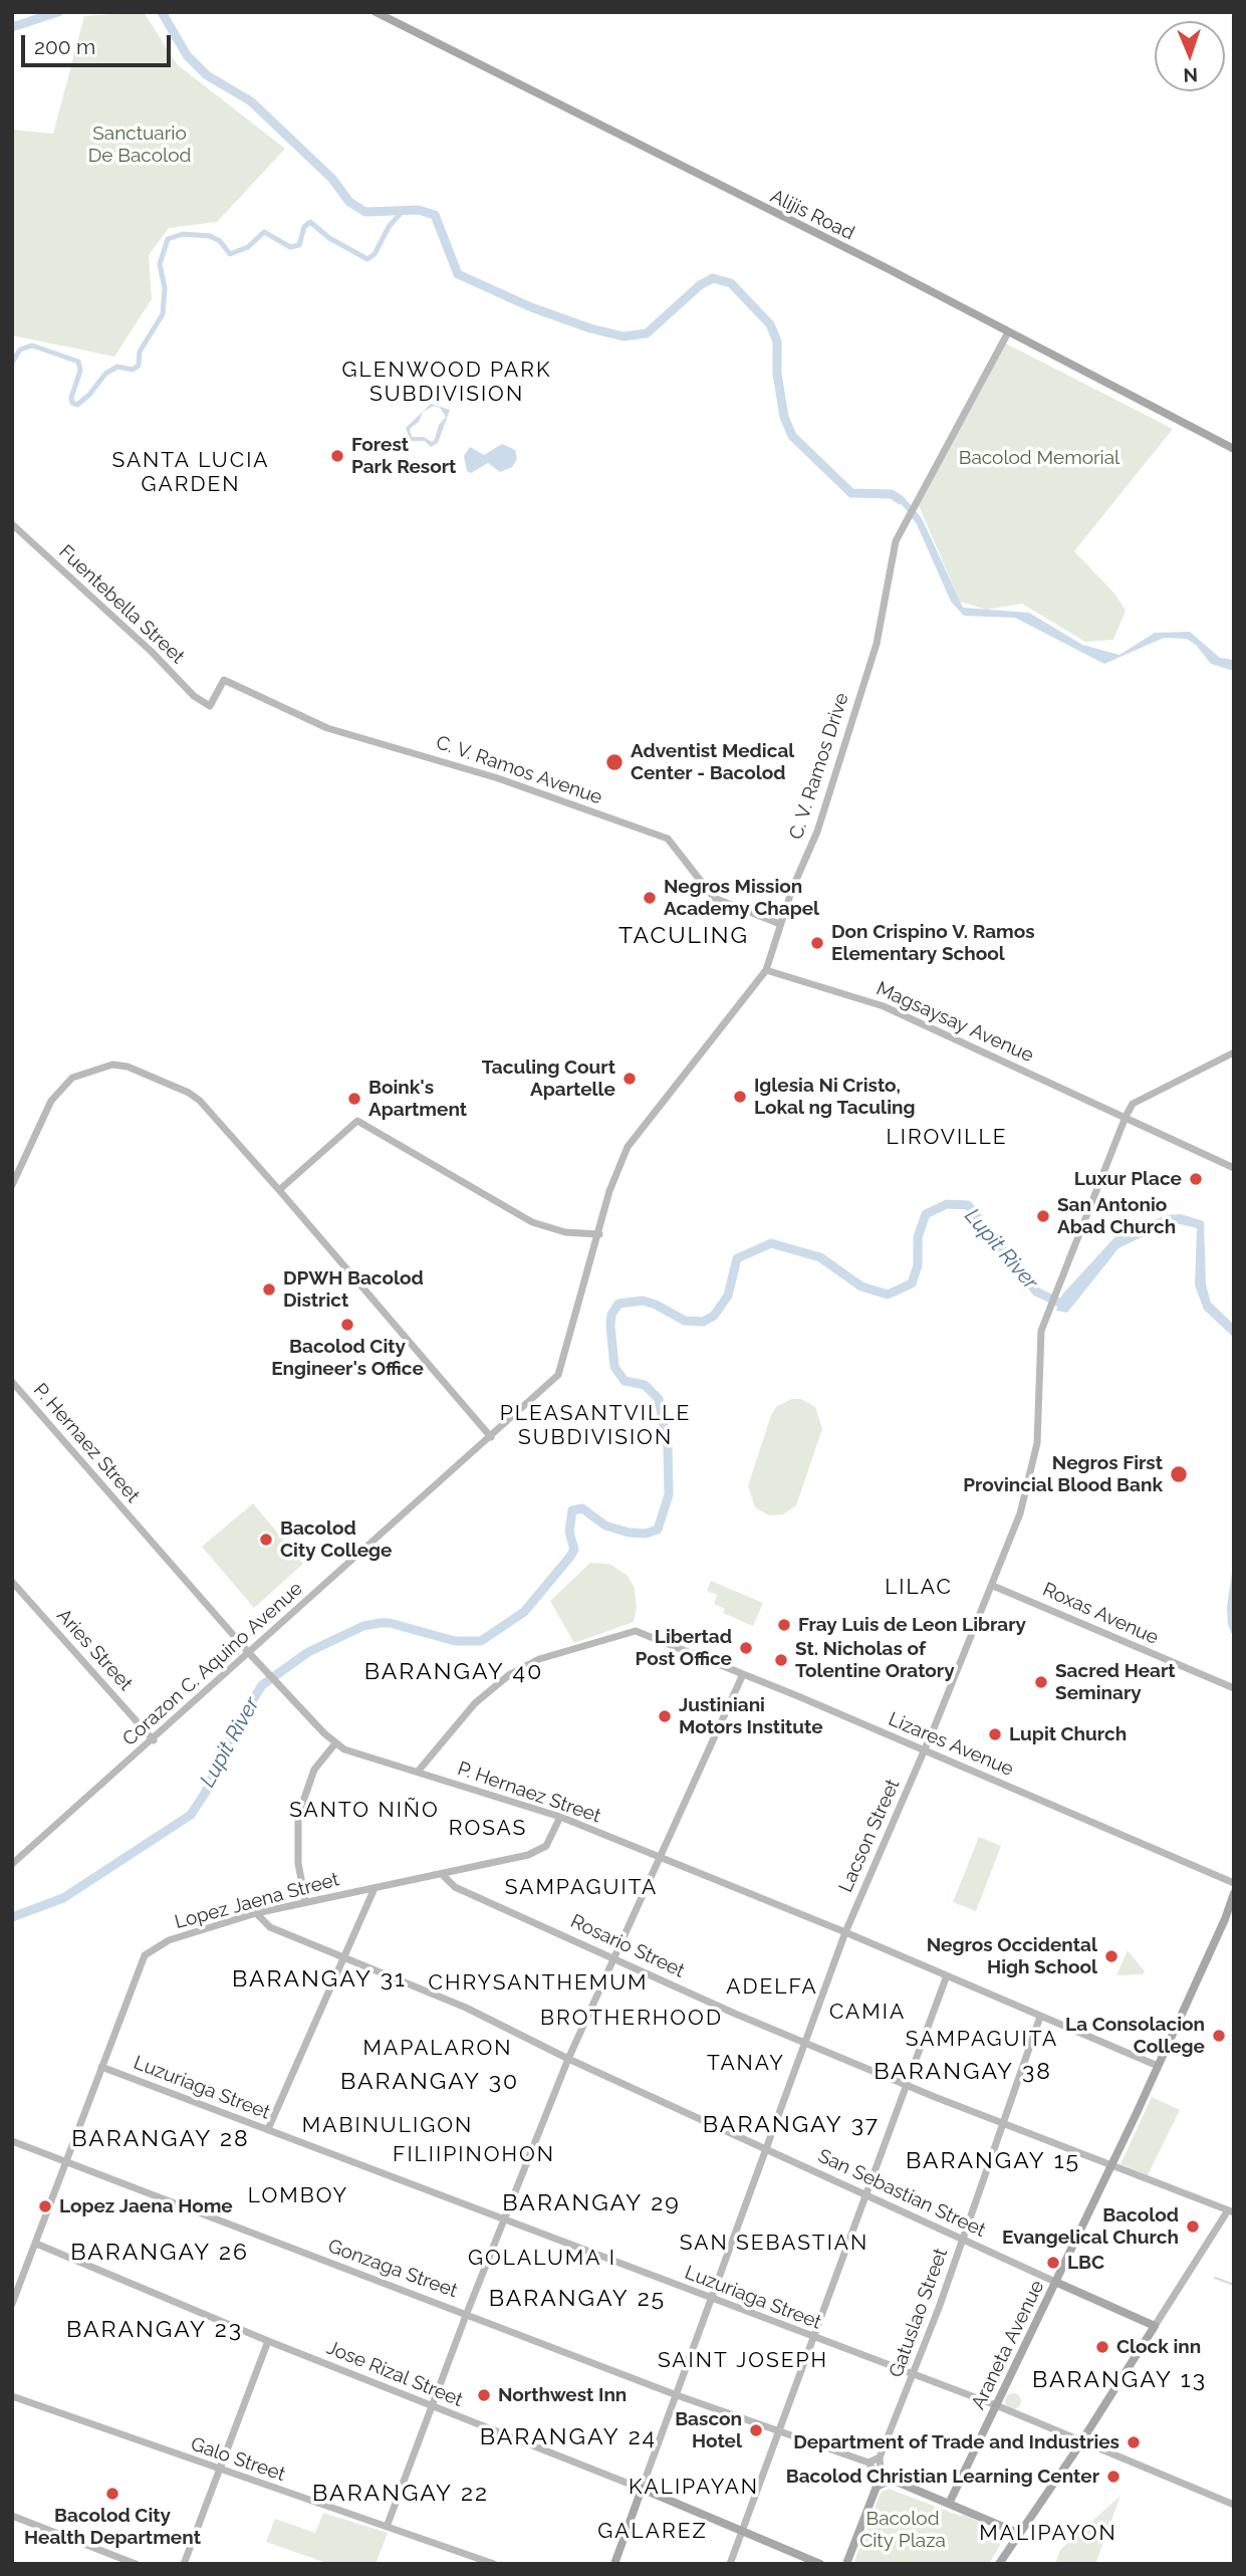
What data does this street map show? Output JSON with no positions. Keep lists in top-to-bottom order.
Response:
{
  "streets": {
    "main road": [
      "Alijis Road",
      "Lacson Street",
      "San Sebastian Street",
      "Araneta Avenue",
      "Jose Rizal Street"
    ],
    "street": [
      "Fuentebella Street",
      "C. V. Ramos Drive",
      "C. V. Ramos Avenue",
      "Magsaysay Avenue",
      "P. Hernaez Street",
      "Roxas Avenue",
      "Aries Street",
      "Corazon C. Aquino Avenue",
      "Lizares Avenue",
      "Lopez Jaena Street",
      "Rosario Street",
      "Luzuriaga Street",
      "Gonzaga Street",
      "Gatuslao Street",
      "Galo Street"
    ]
  },
  "crossings": [
    ["Alijis Road", "C. V. Ramos Drive"],
    ["Fuentebella Street", "C. V. Ramos Avenue"],
    ["C. V. Ramos Drive", "C. V. Ramos Avenue"],
    ["C. V. Ramos Drive", "Magsaysay Avenue"],
    ["C. V. Ramos Drive", "Corazon C. Aquino Avenue"],
    ["Magsaysay Avenue", "Corazon C. Aquino Avenue"],
    ["Magsaysay Avenue", "Lacson Street"],
    ["P. Hernaez Street", "Corazon C. Aquino Avenue"],
    ["P. Hernaez Street", "Lizares Avenue"],
    ["P. Hernaez Street", "Lacson Street"],
    ["P. Hernaez Street", "Lopez Jaena Street"],
    ["P. Hernaez Street", "Gatuslao Street"],
    ["P. Hernaez Street", "Araneta Avenue"],
    ["Roxas Avenue", "Lacson Street"],
    ["Aries Street", "Corazon C. Aquino Avenue"],
    ["Lizares Avenue", "Lacson Street"],
    ["Lacson Street", "Rosario Street"],
    ["Lacson Street", "Luzuriaga Street"],
    ["Lacson Street", "San Sebastian Street"],
    ["Lacson Street", "Gonzaga Street"],
    ["Lacson Street", "Jose Rizal Street"],
    ["Lopez Jaena Street", "Rosario Street"],
    ["Lopez Jaena Street", "Luzuriaga Street"],
    ["Lopez Jaena Street", "San Sebastian Street"],
    ["Lopez Jaena Street", "Gonzaga Street"],
    ["Lopez Jaena Street", "Jose Rizal Street"],
    ["Rosario Street", "Gatuslao Street"],
    ["Rosario Street", "Araneta Avenue"],
    ["Luzuriaga Street", "Gatuslao Street"],
    ["Luzuriaga Street", "Araneta Avenue"],
    ["San Sebastian Street", "Gatuslao Street"],
    ["San Sebastian Street", "Araneta Avenue"]
  ],
  "districts": [
    "GLENWOOD PARK SUBDIVISION",
    "SANTA LUCIA GARDEN",
    "TACULING",
    "LIROVILLE",
    "PLEASANTVILLE SUBDIVISION",
    "LILAC",
    "BARANGAY 40",
    "SANTO NIÑO",
    "ROSAS",
    "SAMPAGUITA",
    "BARANGAY 31",
    "CHRYSANTHEMUM",
    "ADELFA",
    "CAMIA",
    "BROTHERHOOD",
    "SAMPAGUITA",
    "MAPALARON",
    "TANAY",
    "BARANGAY 38",
    "BARANGAY 30",
    "BARANGAY 37",
    "MABINULIGON",
    "BARANGAY 28",
    "FILIIPINOHON",
    "BARANGAY 15",
    "LOMBOY",
    "BARANGAY 29",
    "SAN SEBASTIAN",
    "BARANGAY 26",
    "GOLALUMA I",
    "BARANGAY 25",
    "BARANGAY 23",
    "SAINT JOSEPH",
    "BARANGAY 13",
    "BARANGAY 24",
    "KALIPAYAN",
    "BARANGAY 22",
    "GALAREZ",
    "MALIPAYON"
  ],
  "water": ["Lupit River"],
  "parks": ["Sanctuario De Bacolod", "Bacolod Memorial", "Bacolod City Plaza"],
  "places": [
    "Forest Park Resort",
    "Adventist Medical Center - Bacolod",
    "Negros Mission Academy Chapel",
    "Don Crispino V. Ramos Elementary School",
    "Taculing Court Apartelle",
    "Iglesia Ni Cristo, Lokal ng Taculing",
    "Boink's Apartment",
    "Luxur Place",
    "San Antonio Abad Church",
    "DPWH Bacolod District",
    "Bacolod City Engineer's Office",
    "Negros First Provincial Blood Bank",
    "Bacolod City College",
    "Fray Luis de Leon Library",
    "Libertad Post Office",
    "St. Nicholas of Tolentine Oratory",
    "Sacred Heart Seminary",
    "Justiniani Motors Institute",
    "Lupit Church",
    "Negros Occidental High School",
    "La Consolacion College",
    "Lopez Jaena Home",
    "Bacolod Evangelical Church",
    "LBC",
    "Clock inn",
    "Northwest Inn",
    "Bascon Hotel",
    "Department of Trade and Industries",
    "Bacolod Christian Learning Center",
    "Bacolod City Health Department"
  ],
  "scale_bar": "200 m",
  "north": "bottom"
}
